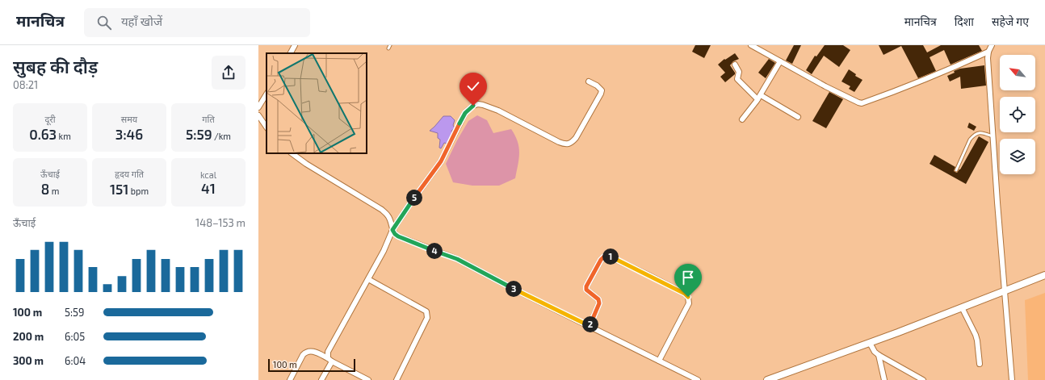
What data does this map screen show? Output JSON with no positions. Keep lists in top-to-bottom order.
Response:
{
  "scale_bar": "100 m",
  "north": "top left",
  "page": {
    "header": "मानचित्र",
    "search": "यहाँ खोजें",
    "nav": ["मानचित्र", "दिशा", "सहेजे गए"],
    "heading": ["सुबह की दौड़", "08:21"],
    "stats": [
      ["दूरी", "0.63 km"],
      ["समय", "3:46"],
      ["गति", "5:59 /km"],
      ["ऊँचाई", "8 m"],
      ["हृदय गति", "151 bpm"],
      ["kcal", "41"]
    ],
    "pins": [
      "5",
      "4",
      "1",
      "3",
      "2"
    ],
    "chart": ["ऊँचाई", "148–153 m"],
    "list": [
      {
        "name": "100 m",
        "note": "5:59"
      },
      {
        "name": "200 m",
        "note": "6:05"
      },
      {
        "name": "300 m",
        "note": "6:04"
      }
    ],
    "scale": "100 m"
  }
}
